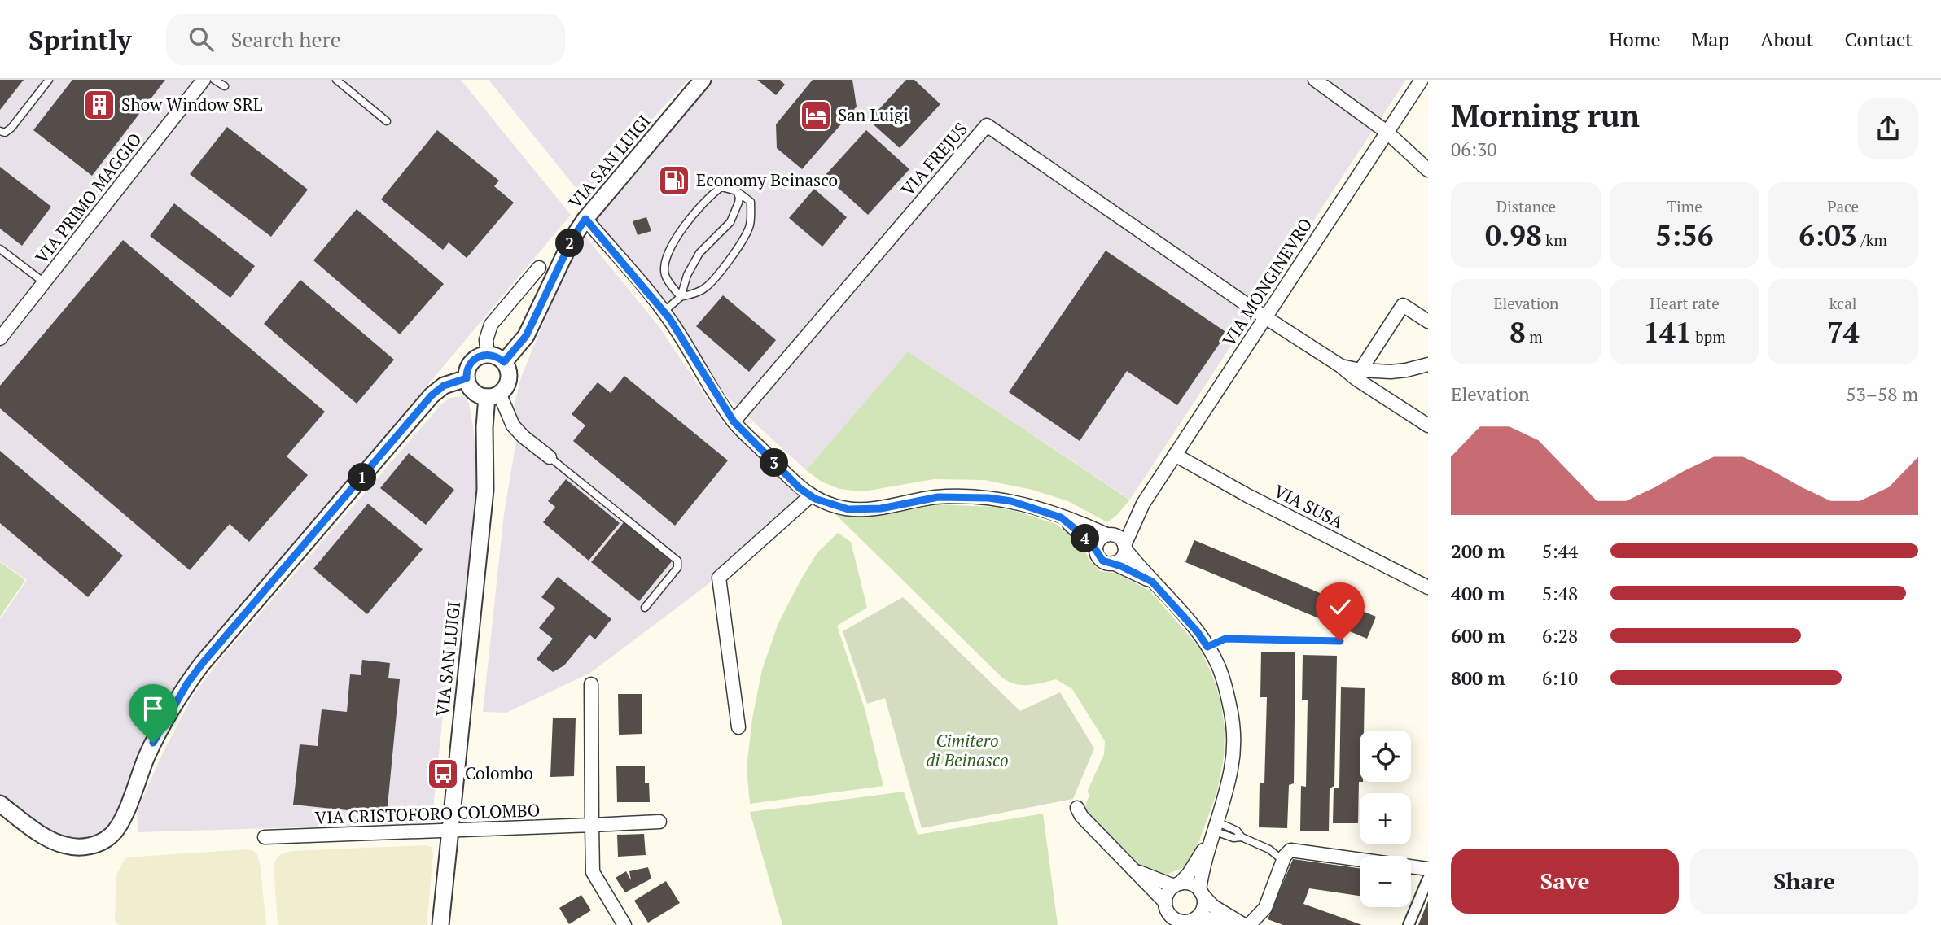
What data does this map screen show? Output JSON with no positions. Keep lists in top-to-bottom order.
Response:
{
  "streets": {
    "street": [
      "VIA FREJUS",
      "VIA SAN LUIGI",
      "VIA PRIMO MAGGIO",
      "VIA MONGINEVRO",
      "VIA SUSA",
      "VIA CRISTOFORO COLOMBO"
    ]
  },
  "crossings": [
    ["VIA FREJUS", "VIA MONGINEVRO"],
    ["VIA SAN LUIGI", "VIA CRISTOFORO COLOMBO"],
    ["VIA MONGINEVRO", "VIA SUSA"]
  ],
  "parks": ["Cimitero di Beinasco"],
  "places": {
    "building": ["Show Window SRL"],
    "hotel": ["San Luigi"],
    "fuel station": ["Economy Beinasco"],
    "bus stop": ["Colombo"]
  },
  "page": {
    "header": "Sprintly",
    "search": "Search here",
    "nav": [
      "Home",
      "Map",
      "About",
      "Contact"
    ],
    "heading": ["Morning run", "06:30"],
    "stats": [
      ["Distance", "0.98 km"],
      ["Time", "5:56"],
      ["Pace", "6:03 /km"],
      ["Elevation", "8 m"],
      ["Heart rate", "141 bpm"],
      ["kcal", "74"]
    ],
    "pins": [
      "2",
      "3",
      "1",
      "4"
    ],
    "chart": ["Elevation", "53–58 m"],
    "list": [
      {
        "name": "200 m",
        "note": "5:44"
      },
      {
        "name": "400 m",
        "note": "5:48"
      },
      {
        "name": "600 m",
        "note": "6:28"
      },
      {
        "name": "800 m",
        "note": "6:10"
      }
    ],
    "map_buttons": ["+", "−"],
    "buttons": ["Save", "Share"]
  }
}
